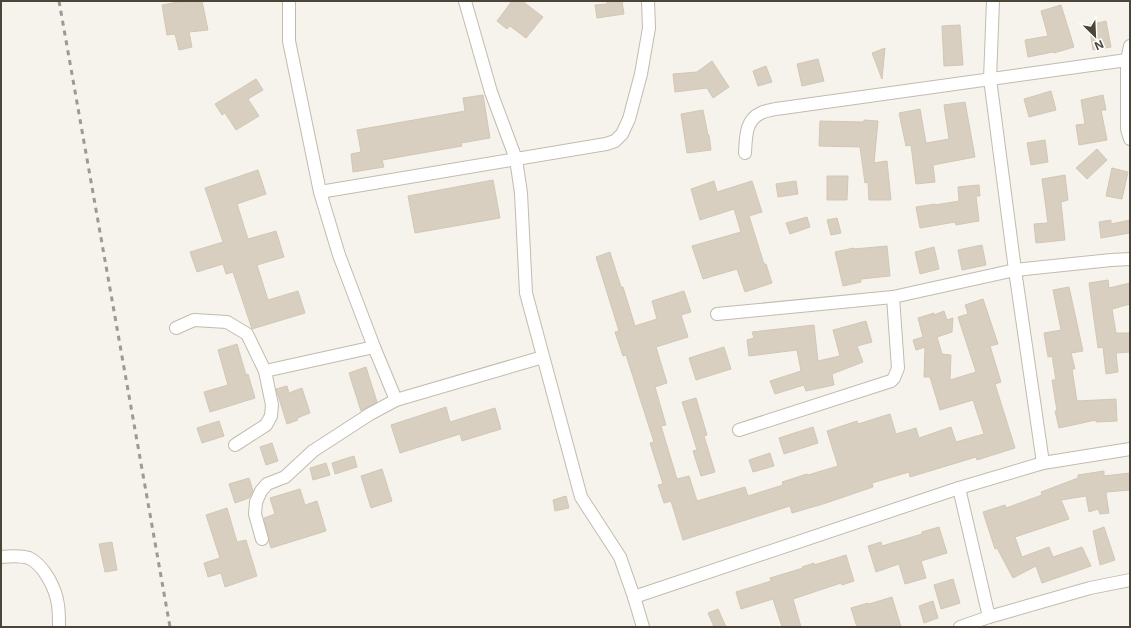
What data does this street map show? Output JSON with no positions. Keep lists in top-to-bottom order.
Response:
{
  "north": "bottom right"
}
